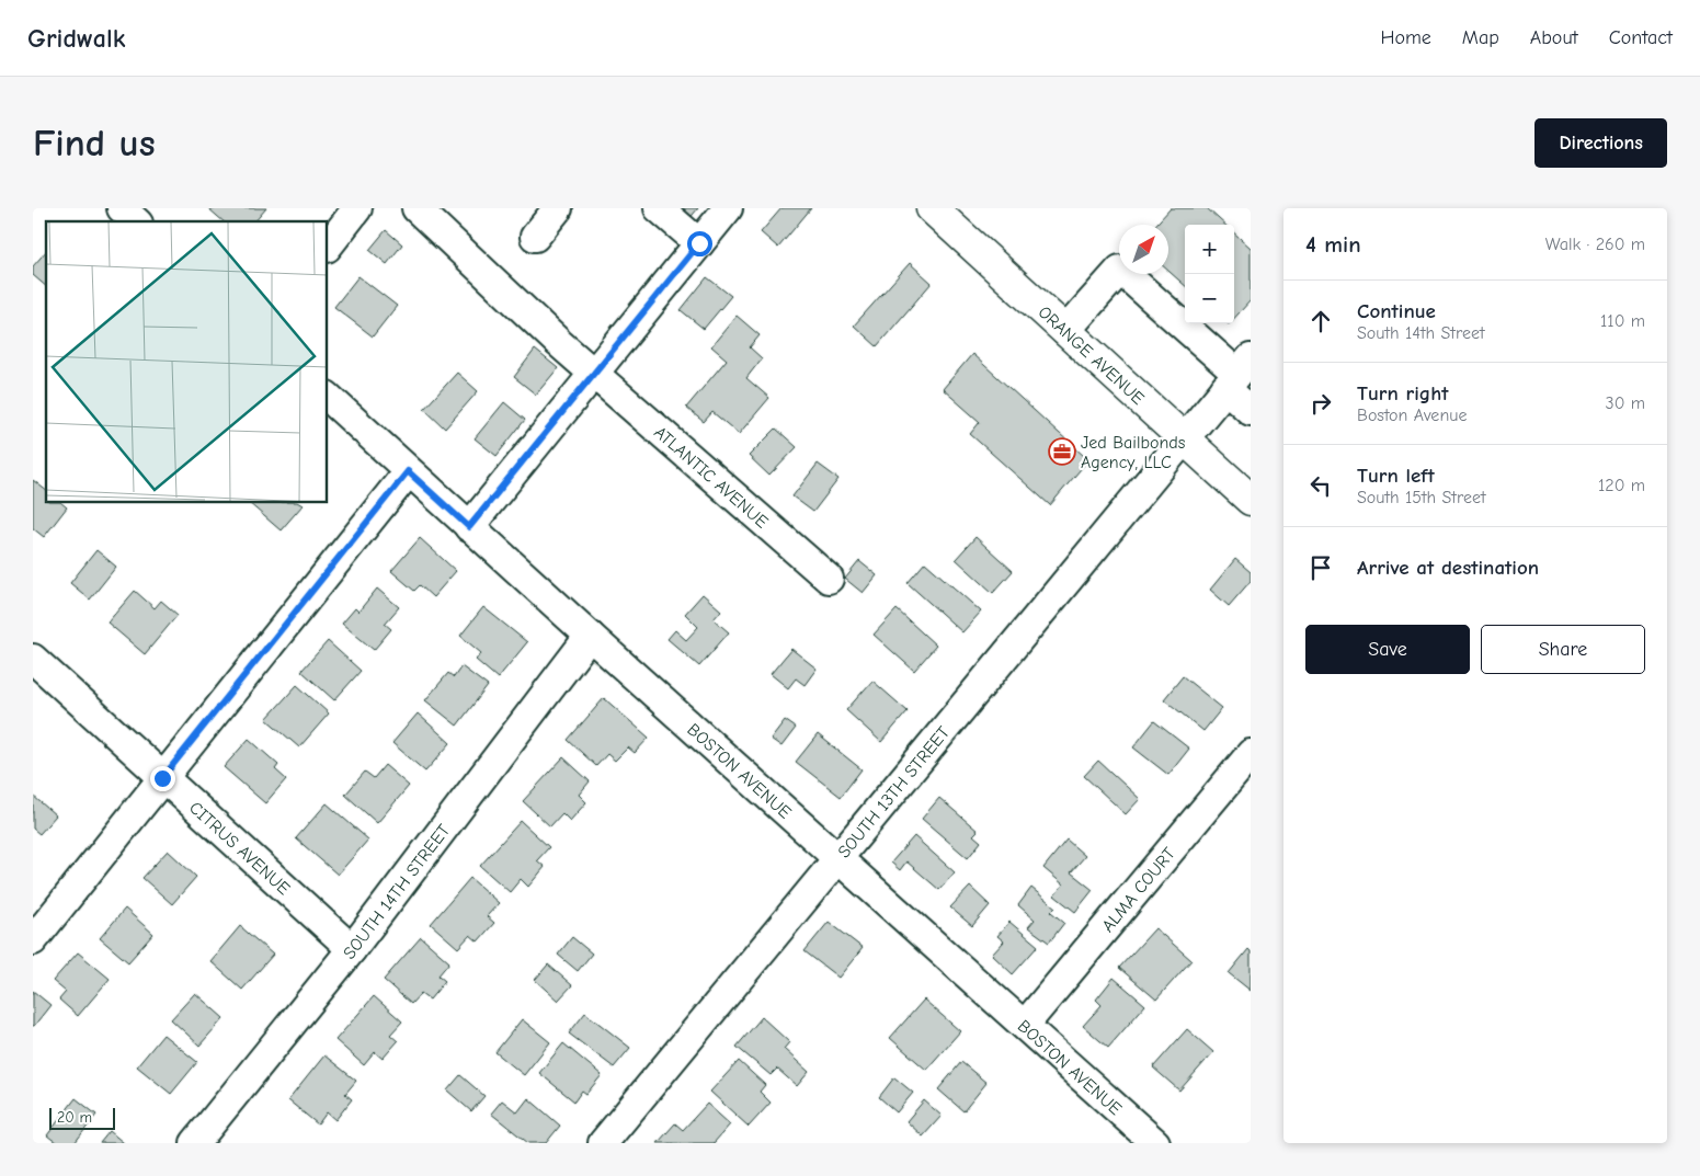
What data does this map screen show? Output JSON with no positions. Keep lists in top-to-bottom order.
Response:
{
  "streets": {
    "main road": ["ORANGE AVENUE"],
    "street": [
      "ATLANTIC AVENUE",
      "BOSTON AVENUE",
      "SOUTH 13TH STREET",
      "CITRUS AVENUE",
      "ALMA COURT",
      "SOUTH 14TH STREET"
    ]
  },
  "crossings": [
    ["ORANGE AVENUE", "SOUTH 13TH STREET"],
    ["BOSTON AVENUE", "SOUTH 13TH STREET"],
    ["BOSTON AVENUE", "ALMA COURT"],
    ["BOSTON AVENUE", "SOUTH 14TH STREET"],
    ["CITRUS AVENUE", "SOUTH 14TH STREET"]
  ],
  "places": {
    "office": ["Jed Bailbonds Agency, LLC"]
  },
  "scale_bar": "20 m",
  "north": "top right",
  "page": {
    "header": "Gridwalk",
    "nav": [
      "Home",
      "Map",
      "About",
      "Contact"
    ],
    "buttons": [
      "Directions",
      ["Save", "Share"]
    ],
    "title": "Find us",
    "heading": ["4 min", "Walk · 260 m"],
    "map_buttons": ["+", "−"],
    "list": [
      ["Continue", "South 14th Street", "110 m"],
      ["Turn right", "Boston Avenue", "30 m"],
      ["Turn left", "South 15th Street", "120 m"],
      "Arrive at destination"
    ],
    "scale": "20 m"
  }
}
